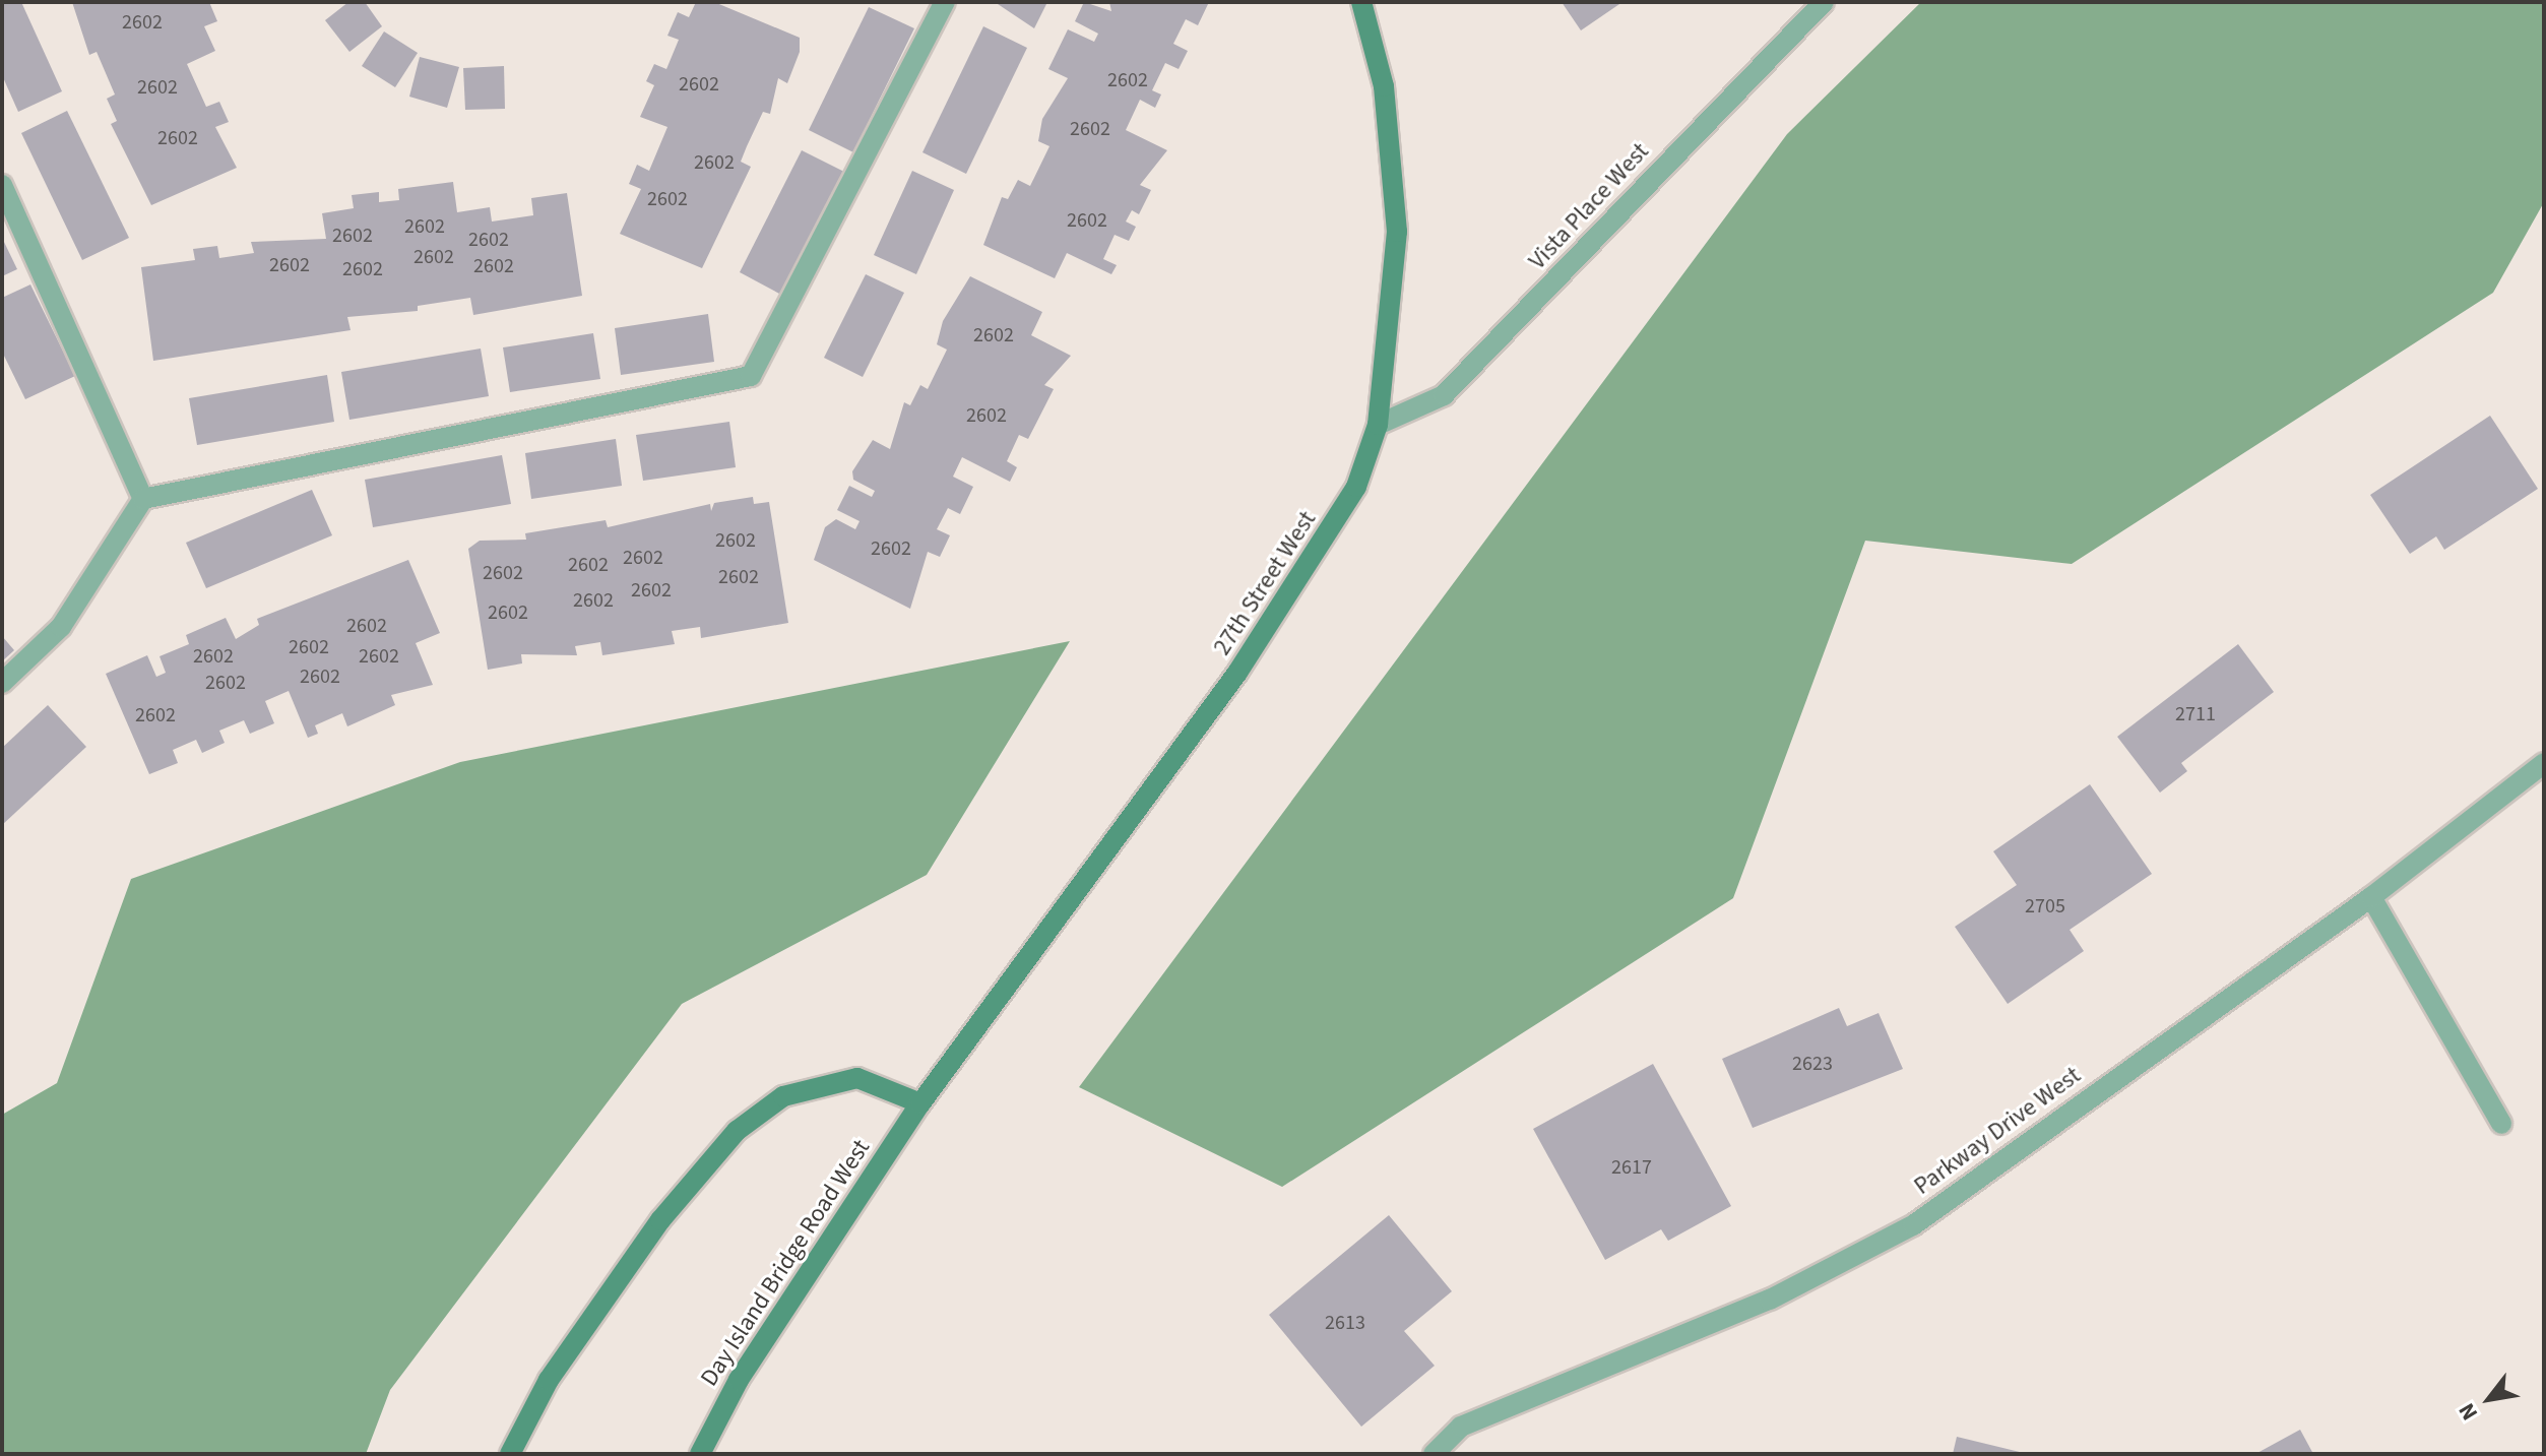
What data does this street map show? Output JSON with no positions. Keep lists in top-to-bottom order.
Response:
{
  "streets": {
    "street": [
      "Vista Place West",
      "27th Street West",
      "Parkway Drive West",
      "Day Island Bridge Road West"
    ]
  },
  "crossings": [
    ["Vista Place West", "27th Street West"],
    ["27th Street West", "Day Island Bridge Road West"]
  ],
  "house_numbers": [
    "2602",
    "2602",
    "2602",
    "2602",
    "2602",
    "2602",
    "2602",
    "2602",
    "2602",
    "2602",
    "2602",
    "2602",
    "2602",
    "2602",
    "2602",
    "2602",
    "2602",
    "2602",
    "2602",
    "2602",
    "2602",
    "2602",
    "2602",
    "2602",
    "2602",
    "2602",
    "2602",
    "2602",
    "2602",
    "2602",
    "2602",
    "2602",
    "2602",
    "2711",
    "2602",
    "2705",
    "2623",
    "2617",
    "2613"
  ],
  "north": "bottom left"
}
